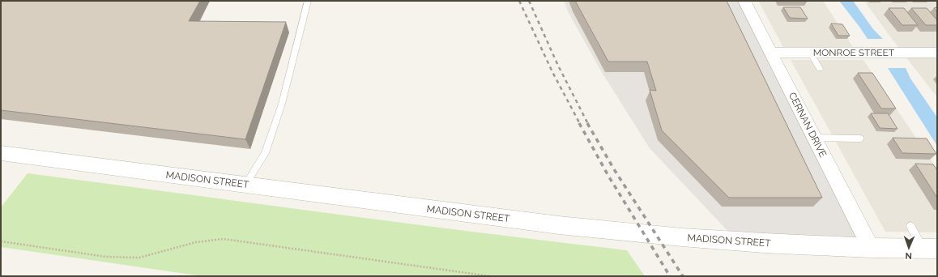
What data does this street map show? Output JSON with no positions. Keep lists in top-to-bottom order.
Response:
{
  "streets": {
    "street": ["MONROE STREET", "CERNAN DRIVE", "MADISON STREET"]
  },
  "crossings": [
    ["MONROE STREET", "CERNAN DRIVE"],
    ["CERNAN DRIVE", "MADISON STREET"]
  ],
  "north": "bottom"
}
